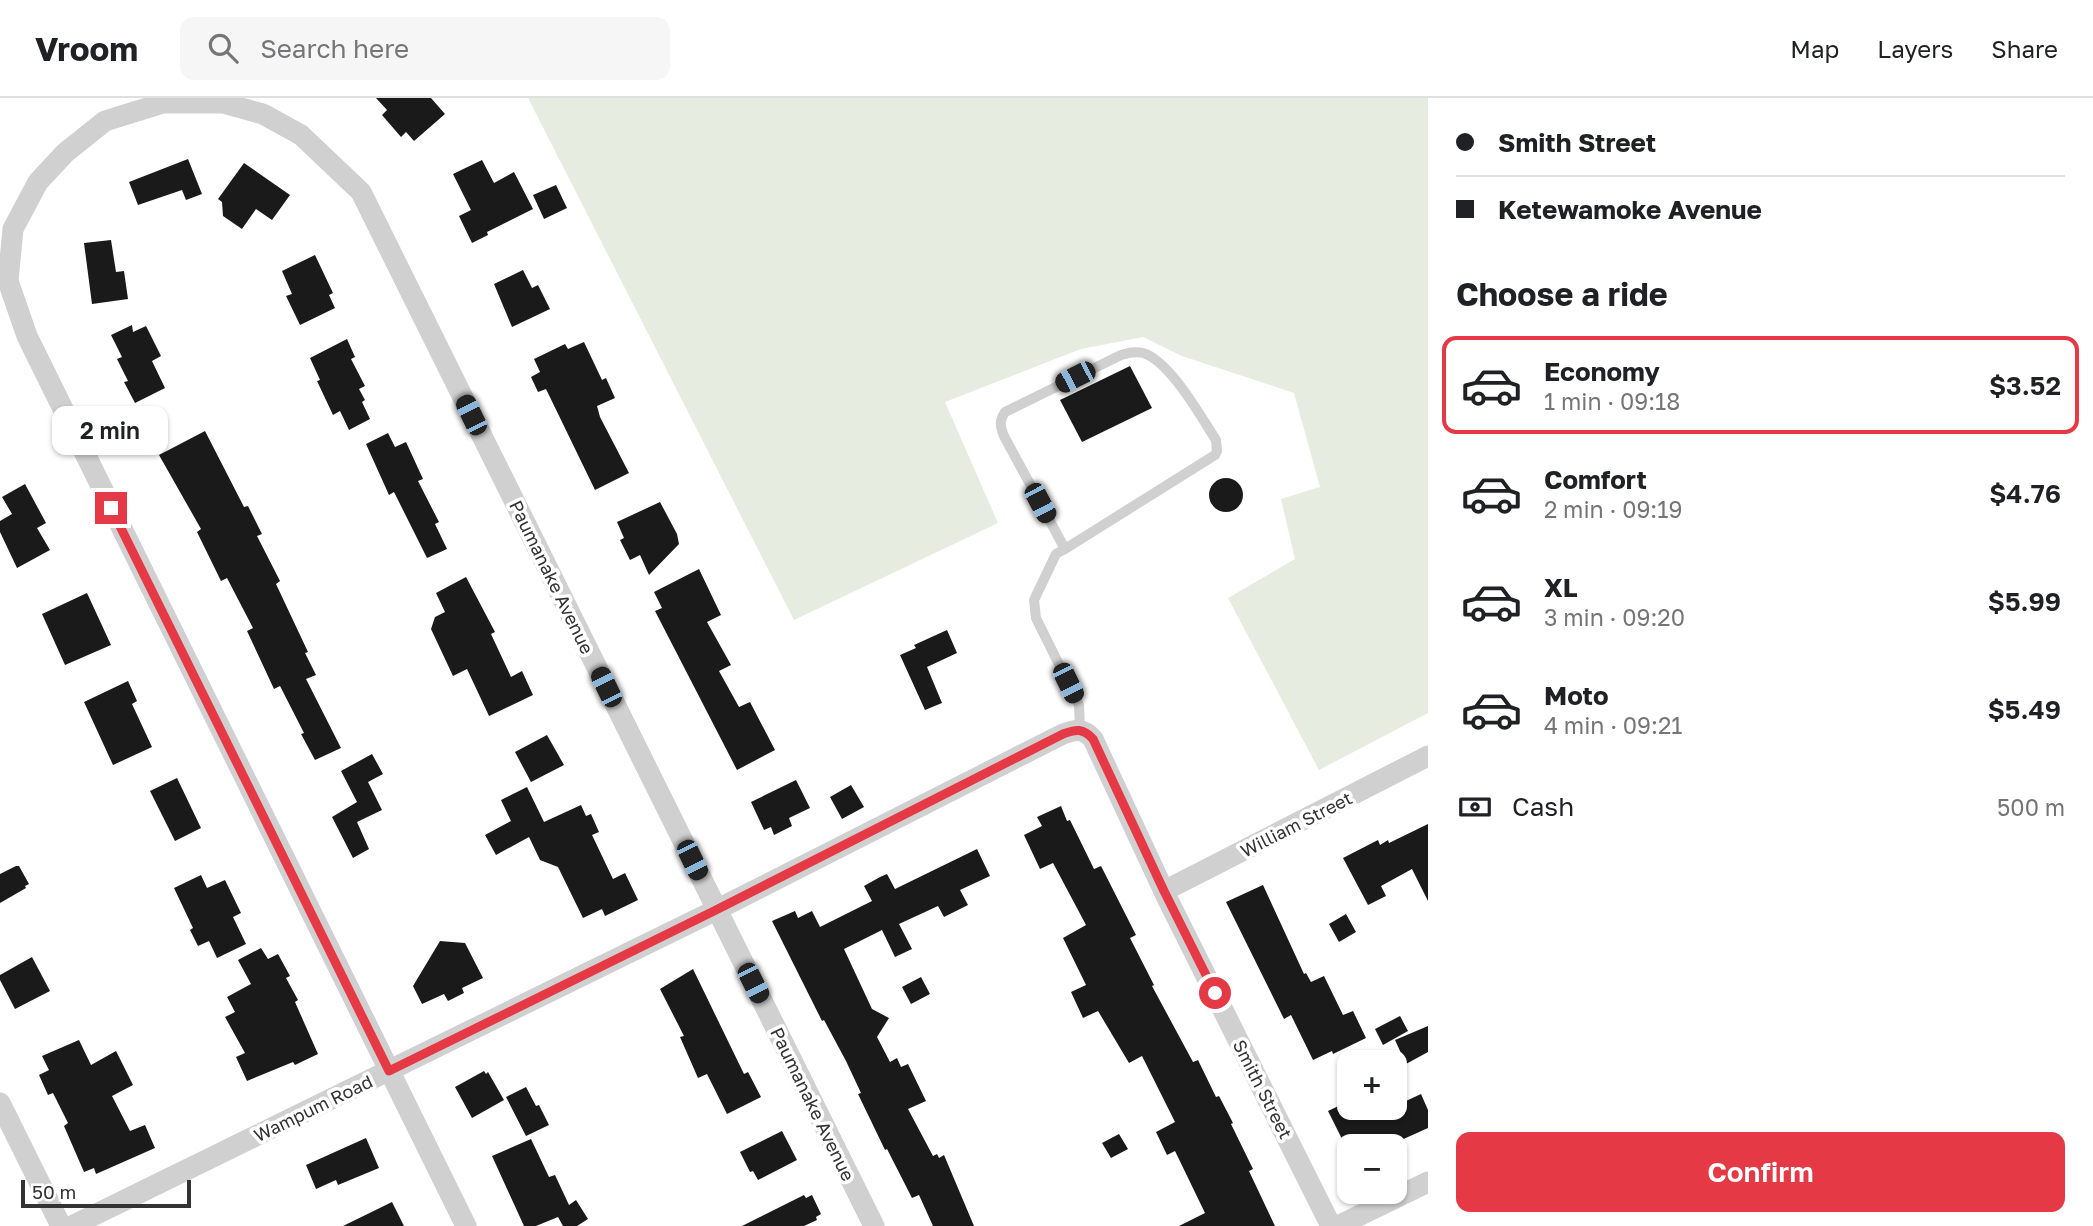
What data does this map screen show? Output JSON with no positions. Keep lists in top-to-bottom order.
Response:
{
  "streets": {
    "street": [
      "Paumanake Avenue",
      "William Street",
      "Smith Street",
      "Wampum Road"
    ]
  },
  "crossings": [
    ["Paumanake Avenue", "Wampum Road"],
    ["William Street", "Smith Street"],
    ["Smith Street", "Wampum Road"]
  ],
  "scale_bar": "50 m",
  "page": {
    "header": "Vroom",
    "search": "Search here",
    "nav": ["Map", "Layers", "Share"],
    "banner": ["Smith Street", "Ketewamoke Avenue"],
    "heading": "Choose a ride",
    "list": [
      {
        "name": "Economy",
        "note": "1 min · 09:18",
        "value": "$3.52"
      },
      {
        "name": "Comfort",
        "note": "2 min · 09:19",
        "value": "$4.76"
      },
      {
        "name": "XL",
        "note": "3 min · 09:20",
        "value": "$5.99"
      },
      {
        "name": "Moto",
        "note": "4 min · 09:21",
        "value": "$5.49"
      }
    ],
    "bubble": "2 min",
    "pay": ["Cash", "500 m"],
    "map_buttons": ["+", "−"],
    "buttons": "Confirm",
    "scale": "50 m"
  }
}
